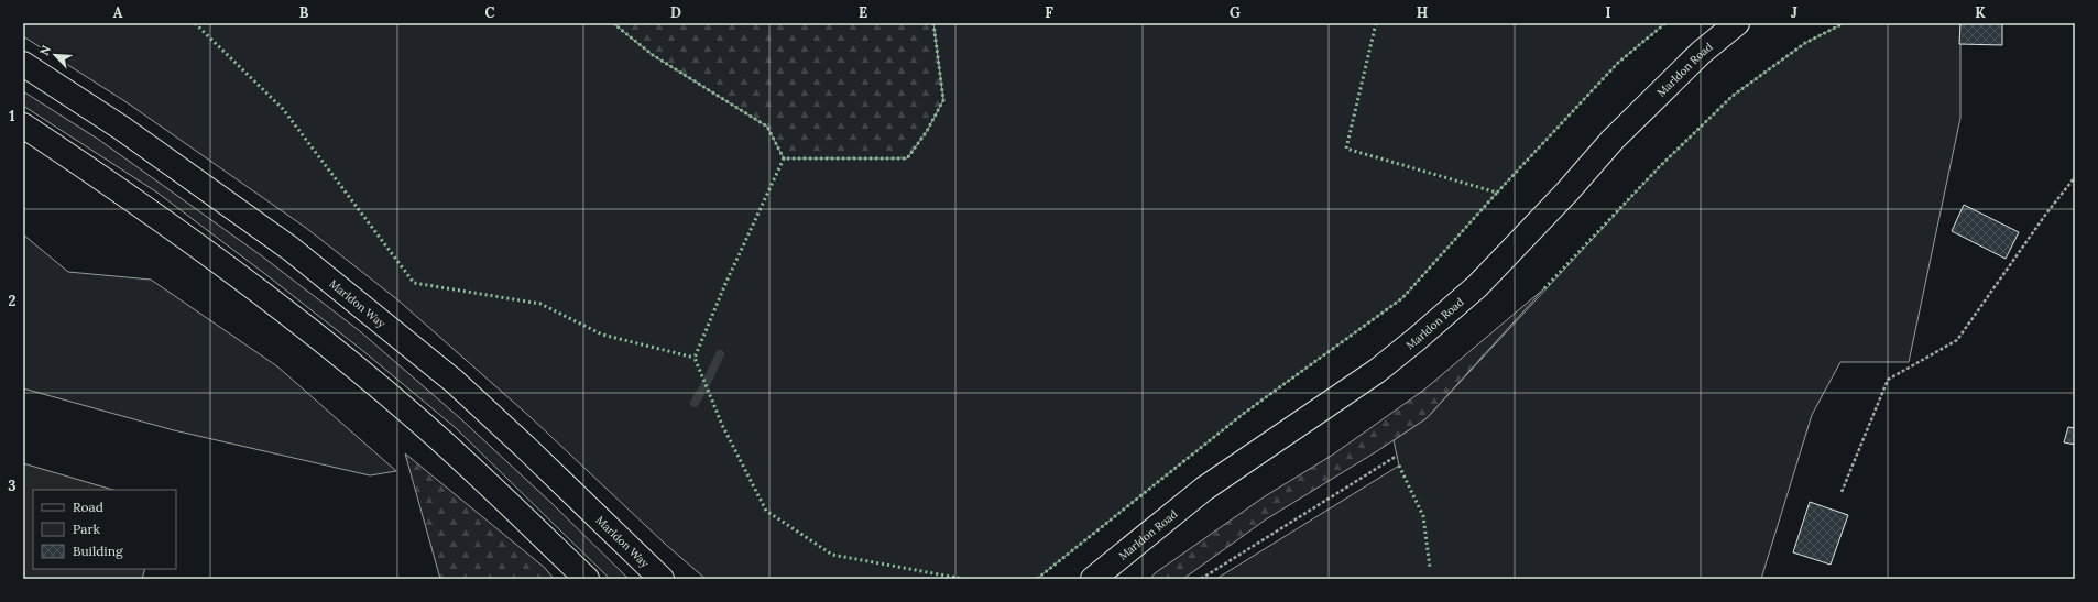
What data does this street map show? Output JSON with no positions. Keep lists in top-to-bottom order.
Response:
{
  "streets": {
    "main road": ["Marldon Road", "Marldon Way"]
  },
  "legend": ["Road", "Park", "Building"],
  "north": "top left",
  "grid": {
    "columns": [
      "A",
      "B",
      "C",
      "D",
      "E",
      "F",
      "G",
      "H",
      "I",
      "J",
      "K"
    ],
    "rows": ["1", "2", "3"]
  }
}
